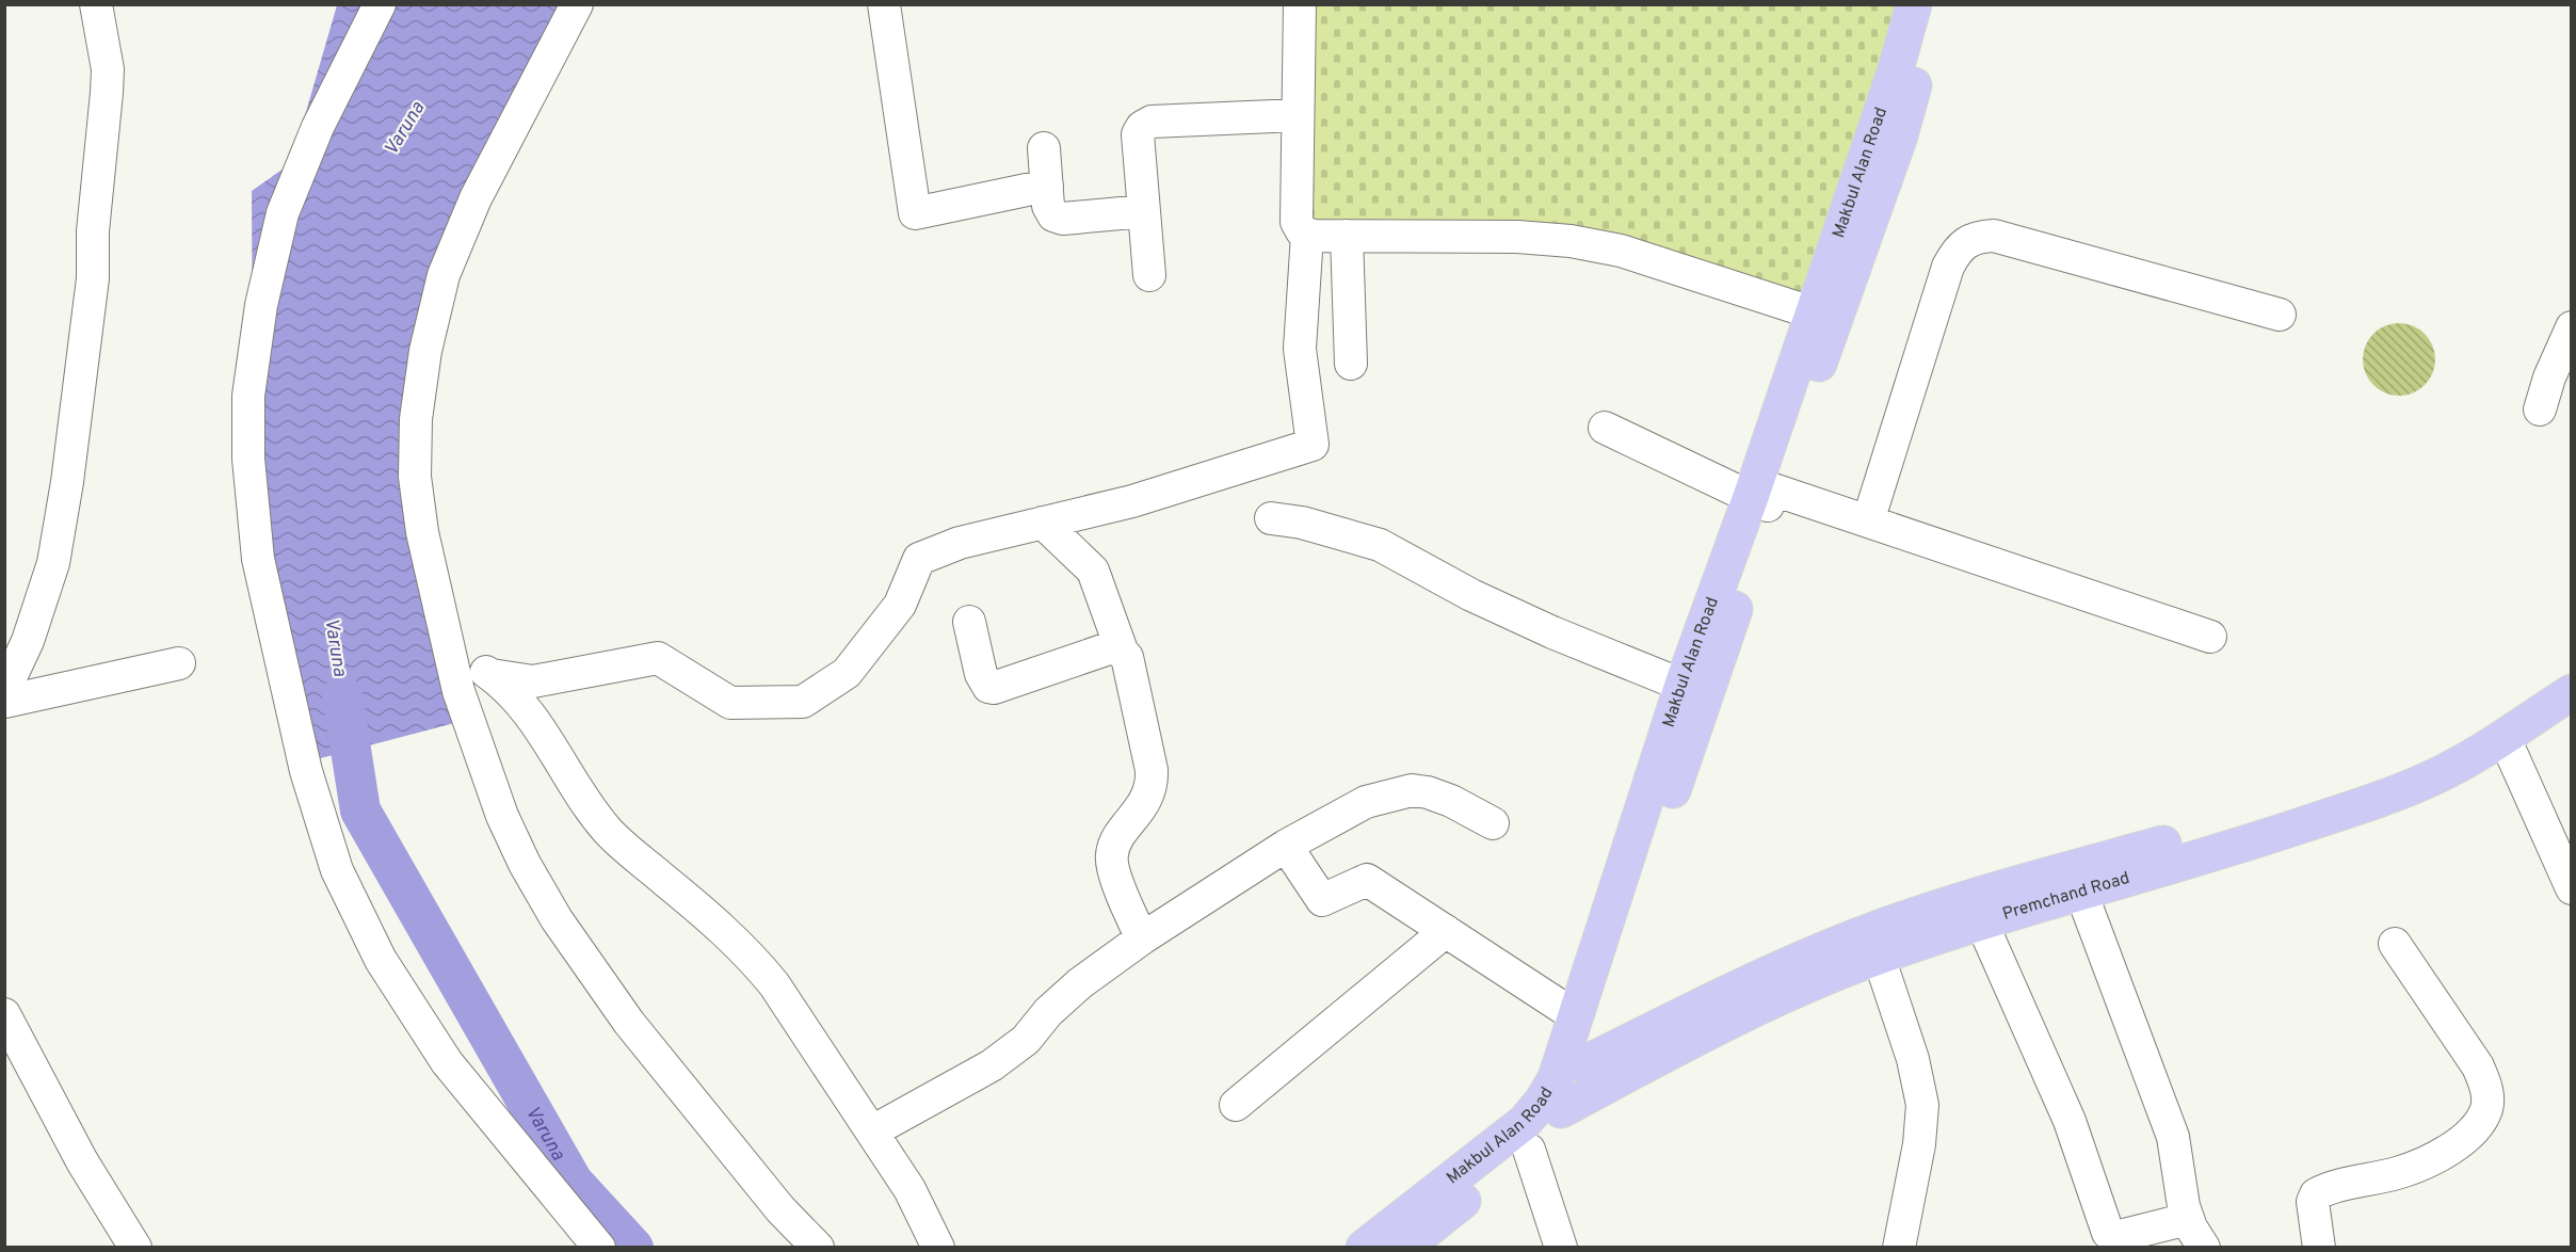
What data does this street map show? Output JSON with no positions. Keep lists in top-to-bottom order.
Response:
{
  "streets": {
    "highway": ["Makbul Alan Road", "Premchand Road"]
  },
  "crossings": [
    ["Makbul Alan Road", "Premchand Road"]
  ],
  "water": ["Varuna"]
}
